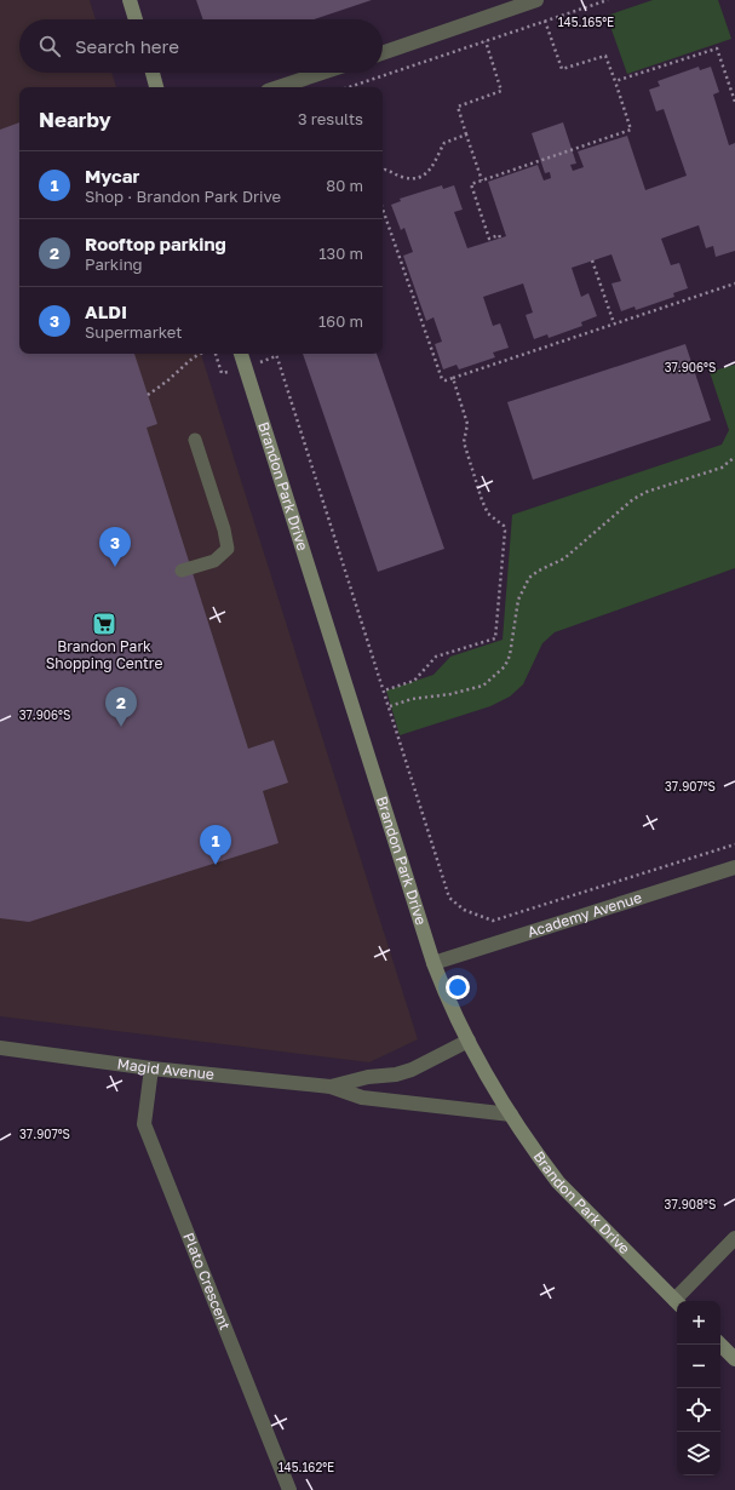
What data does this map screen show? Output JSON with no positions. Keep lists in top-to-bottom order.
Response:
{
  "streets": {
    "street": [
      "Brandon Park Drive",
      "Academy Avenue",
      "Magid Avenue",
      "Plato Crescent"
    ]
  },
  "crossings": [
    ["Brandon Park Drive", "Academy Avenue"],
    ["Brandon Park Drive", "Magid Avenue"],
    ["Magid Avenue", "Plato Crescent"]
  ],
  "places": {
    "supermarket": ["Brandon Park Shopping Centre"]
  },
  "page": {
    "search": "Search here",
    "heading": ["Nearby", "3 results"],
    "list": [
      {
        "mark": "1",
        "name": "Mycar",
        "note": "Shop · Brandon Park Drive",
        "value": "80 m"
      },
      {
        "mark": "2",
        "name": "Rooftop parking",
        "note": "Parking",
        "value": "130 m"
      },
      {
        "mark": "3",
        "name": "ALDI",
        "note": "Supermarket",
        "value": "160 m"
      }
    ],
    "pins": ["3", "2", "1"],
    "map_buttons": ["+", "−"]
  },
  "coordinates": [
    "145.165°E",
    "37.906°S",
    "37.907°S",
    "37.908°S",
    "145.162°E"
  ]
}
